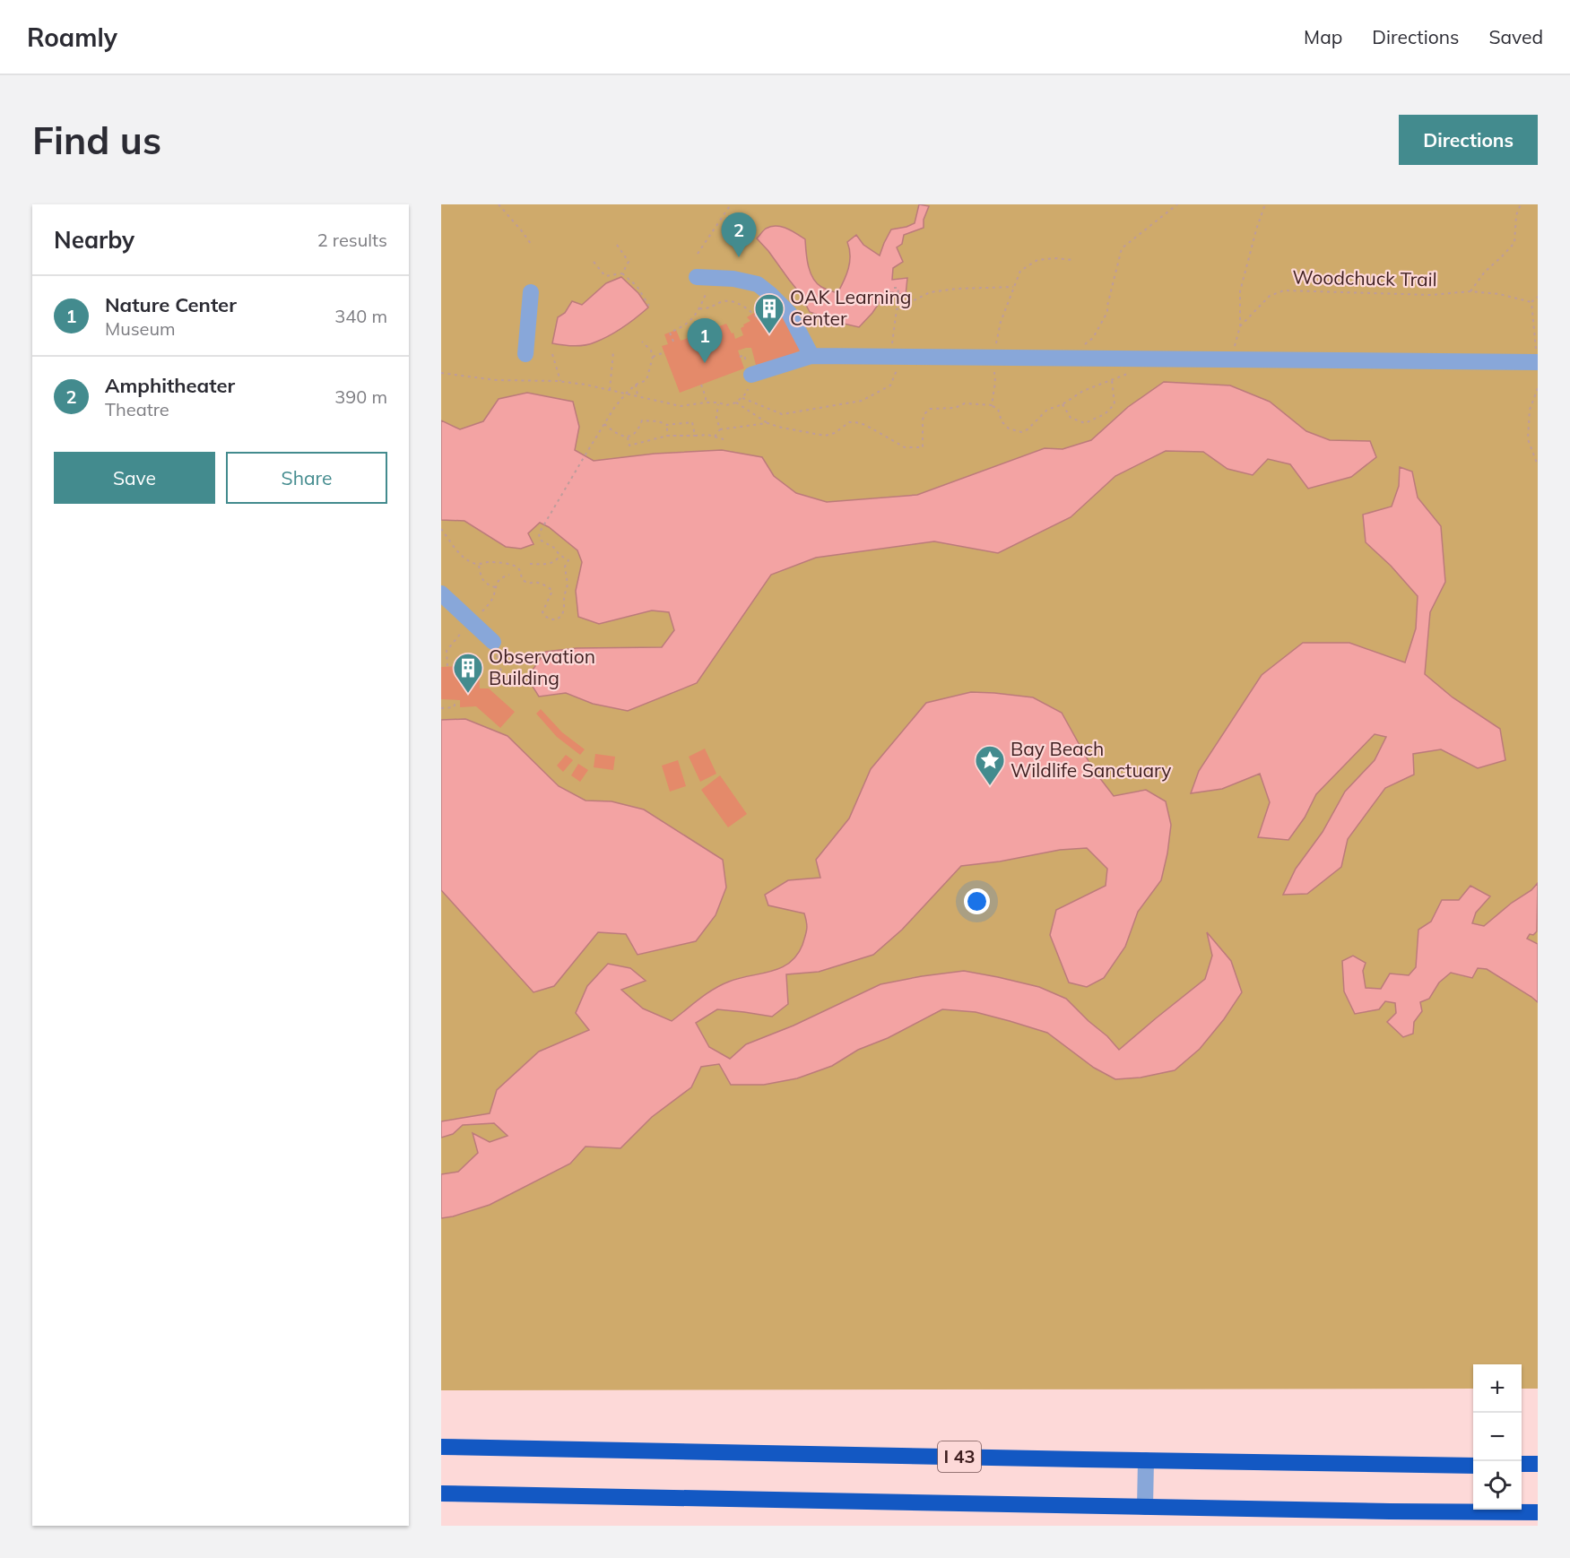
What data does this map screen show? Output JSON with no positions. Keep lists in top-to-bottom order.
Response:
{
  "streets": {
    "highway": ["I 43"],
    "path": ["Woodchuck Trail"]
  },
  "places": {
    "building": ["OAK Learning Center", "Observation Building"],
    "place": ["Bay Beach Wildlife Sanctuary"]
  },
  "page": {
    "header": "Roamly",
    "nav": ["Map", "Directions", "Saved"],
    "buttons": [
      "Directions",
      ["Save", "Share"]
    ],
    "title": "Find us",
    "heading": ["Nearby", "2 results"],
    "pins": ["2", "1"],
    "list": [
      {
        "mark": "1",
        "name": "Nature Center",
        "note": "Museum",
        "value": "340 m"
      },
      {
        "mark": "2",
        "name": "Amphitheater",
        "note": "Theatre",
        "value": "390 m"
      }
    ],
    "map_buttons": ["+", "−"]
  }
}
